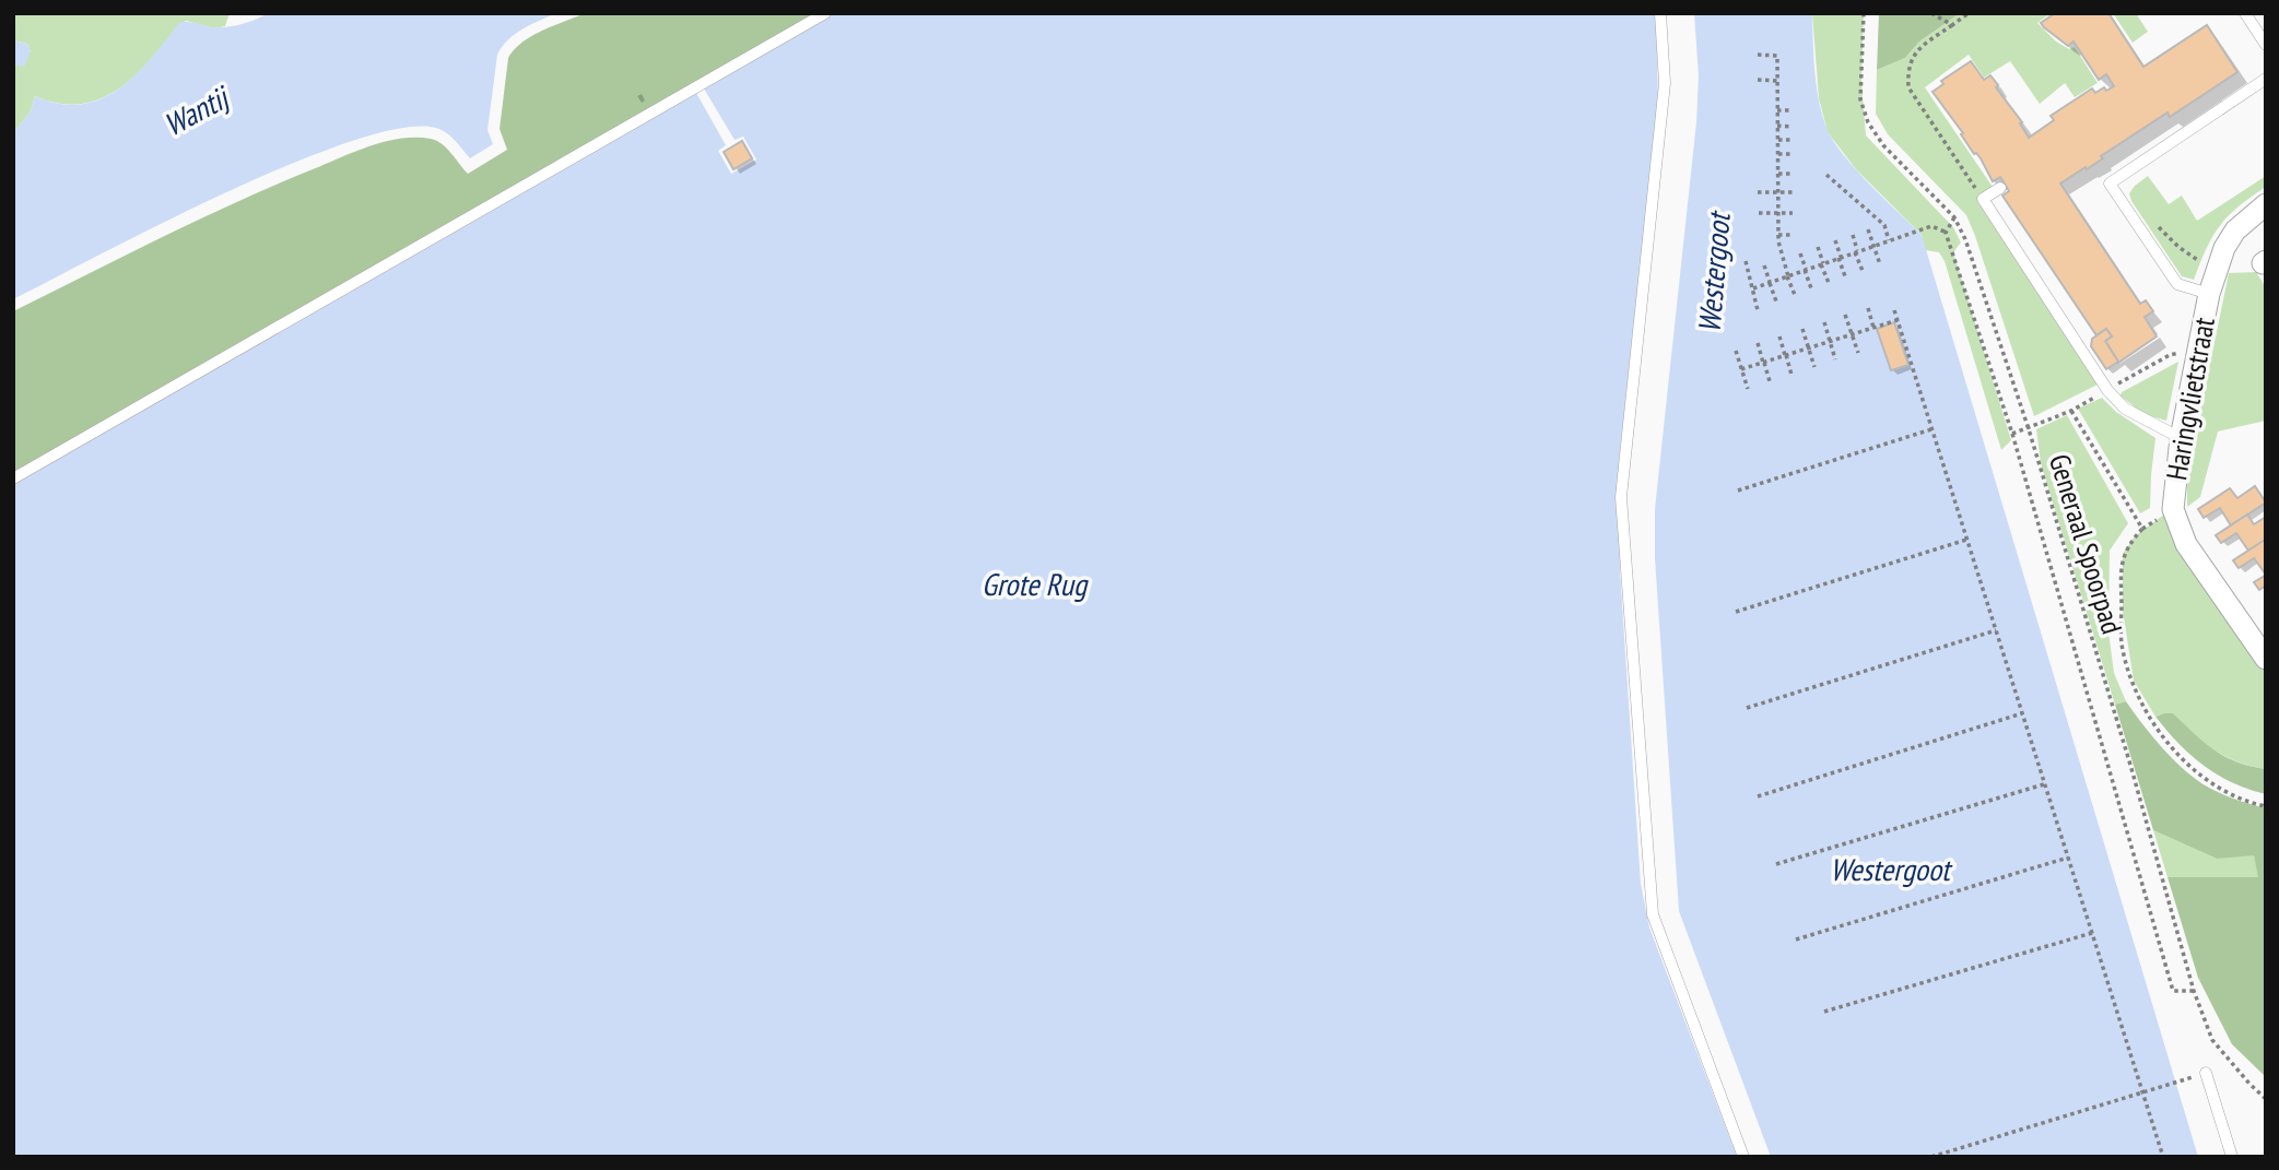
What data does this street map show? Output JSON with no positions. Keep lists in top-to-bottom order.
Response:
{
  "streets": {
    "street": ["Haringvlietstraat"],
    "path": ["Generaal Spoorpad"]
  },
  "water": ["Wantij", "Westergoot", "Grote Rug"]
}
